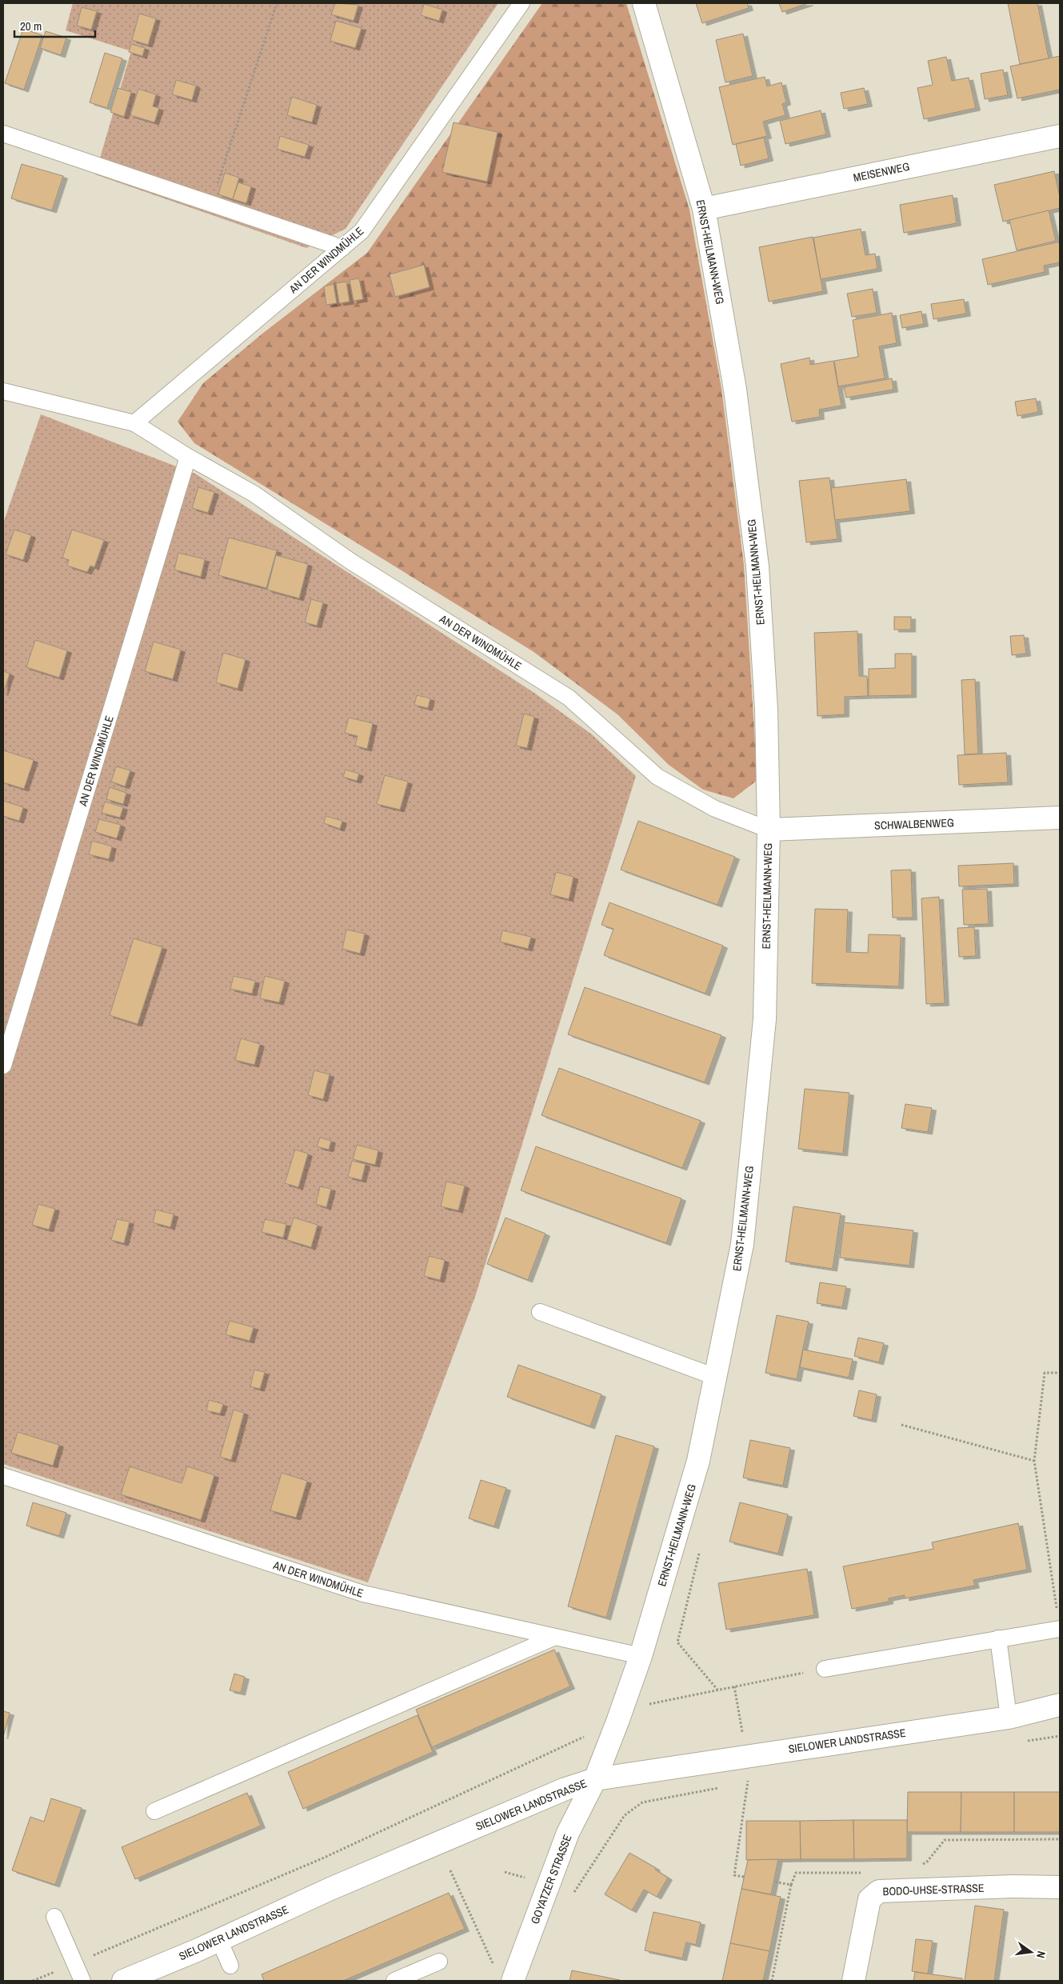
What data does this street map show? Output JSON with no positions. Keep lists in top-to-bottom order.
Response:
{
  "streets": {
    "street": [
      "MEISENWEG",
      "ERNST-HEILMANN-WEG",
      "SCHWALBENWEG",
      "SIELOWER LANDSTRASSE",
      "GOYATZER STRASSE",
      "BODO-UHSE-STRASSE"
    ],
    "lane": ["AN DER WINDMÜHLE"]
  },
  "crossings": [
    ["MEISENWEG", "ERNST-HEILMANN-WEG"],
    ["ERNST-HEILMANN-WEG", "AN DER WINDMÜHLE"],
    ["ERNST-HEILMANN-WEG", "SCHWALBENWEG"],
    ["ERNST-HEILMANN-WEG", "SIELOWER LANDSTRASSE"],
    ["ERNST-HEILMANN-WEG", "GOYATZER STRASSE"],
    ["AN DER WINDMÜHLE", "SCHWALBENWEG"],
    ["SIELOWER LANDSTRASSE", "GOYATZER STRASSE"]
  ],
  "scale_bar": "20 m",
  "north": "right"
}
